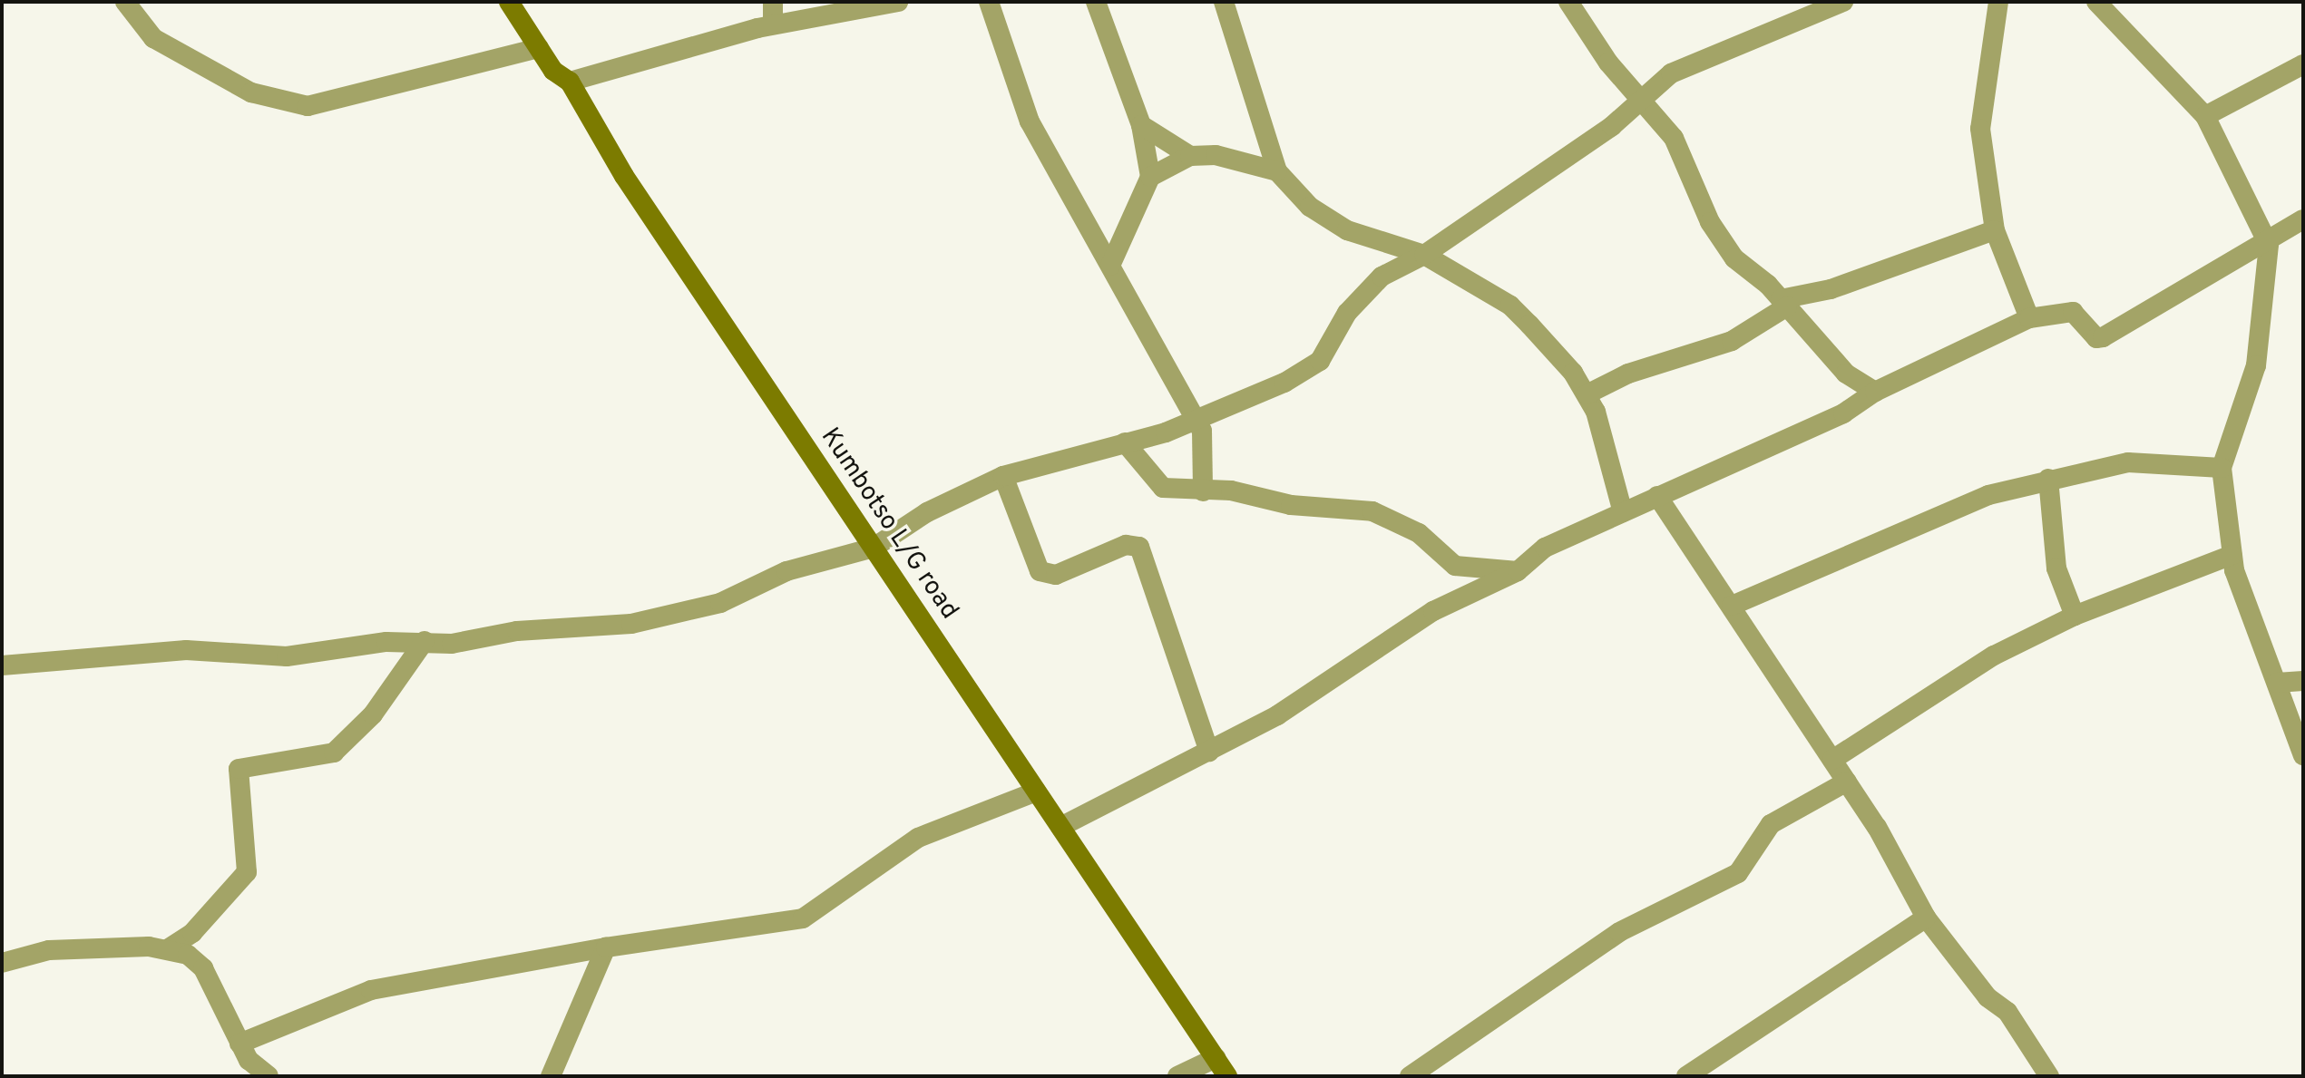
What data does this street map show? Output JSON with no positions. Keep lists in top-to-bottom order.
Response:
{
  "streets": {
    "main road": ["Kumbotso L/G road"]
  }
}
